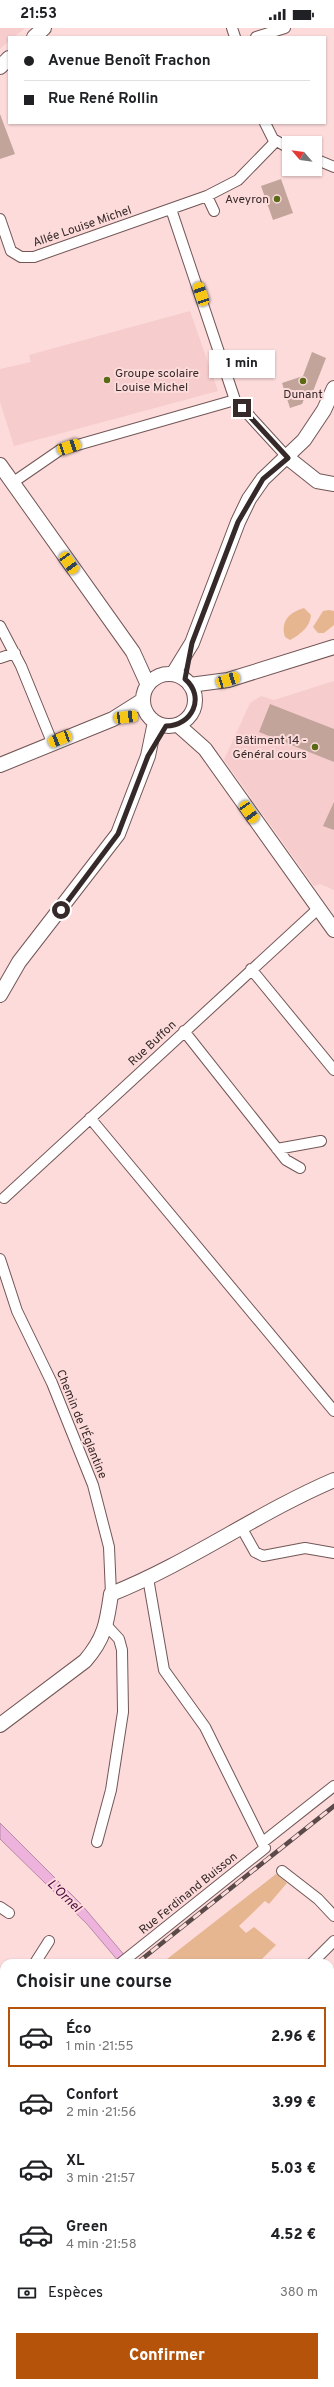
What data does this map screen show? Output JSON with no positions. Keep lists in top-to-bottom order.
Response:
{
  "streets": {
    "street": [
      "Allée Louise Michel",
      "Rue Buffon",
      "Chemin de l'Églantine",
      "Rue Ferdinand Buisson"
    ]
  },
  "water": ["L'Ornel"],
  "places": [
    "Aveyron",
    "Groupe scolaire Louise Michel",
    "Dunant",
    "Bâtiment 14 - Général cours"
  ],
  "north": "top left",
  "page": {
    "status": "21:53",
    "banner": ["Avenue Benoît Frachon", "Rue René Rollin"],
    "bubble": "1 min",
    "heading": "Choisir une course",
    "list": [
      {
        "name": "Éco",
        "note": "1 min · 21:55",
        "value": "2.96 €"
      },
      {
        "name": "Confort",
        "note": "2 min · 21:56",
        "value": "3.99 €"
      },
      {
        "name": "XL",
        "note": "3 min · 21:57",
        "value": "5.03 €"
      },
      {
        "name": "Green",
        "note": "4 min · 21:58",
        "value": "4.52 €"
      }
    ],
    "pay": ["Espèces", "380 m"],
    "buttons": "Confirmer"
  }
}
